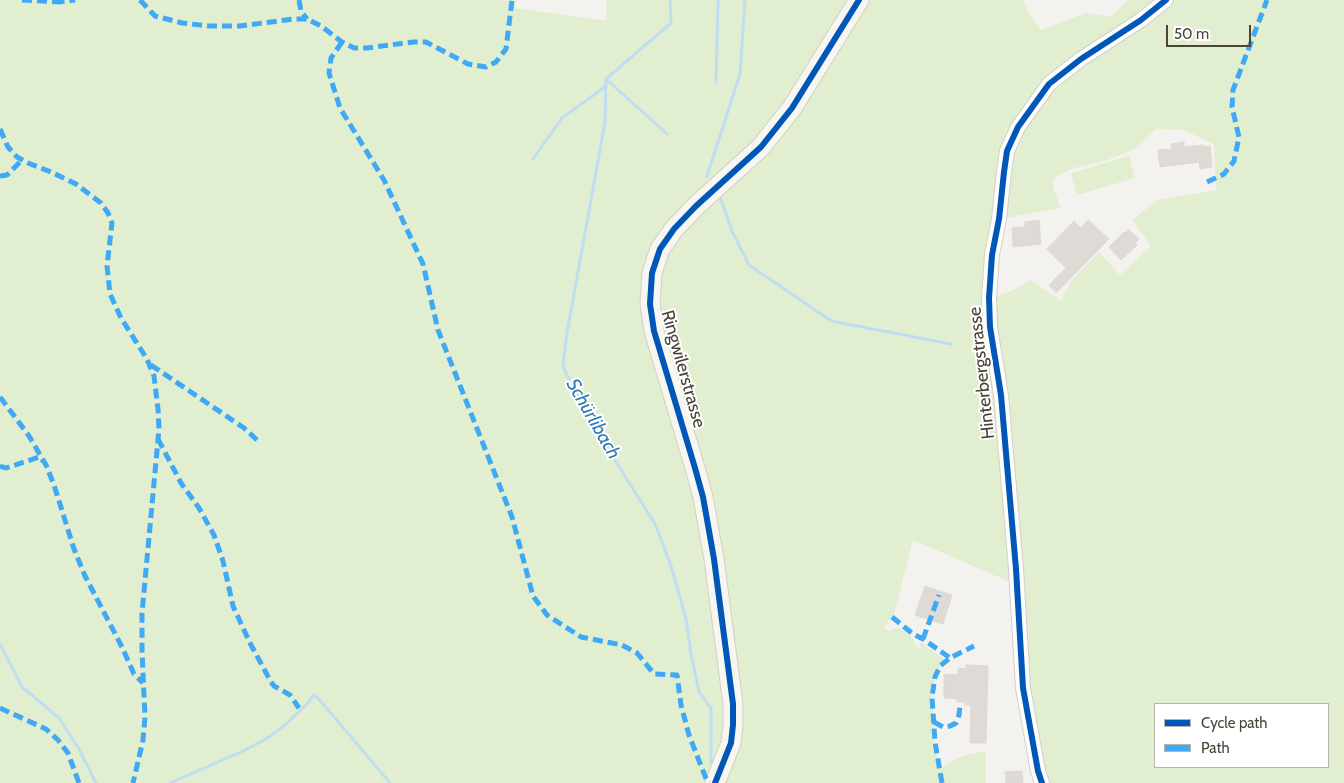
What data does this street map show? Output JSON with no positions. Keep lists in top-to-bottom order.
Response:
{
  "streets": {
    "street": ["Ringwilerstrasse", "Hinterbergstrasse"]
  },
  "water": ["Schürlibach"],
  "legend": ["Cycle path", "Path"],
  "scale_bar": "50 m"
}
